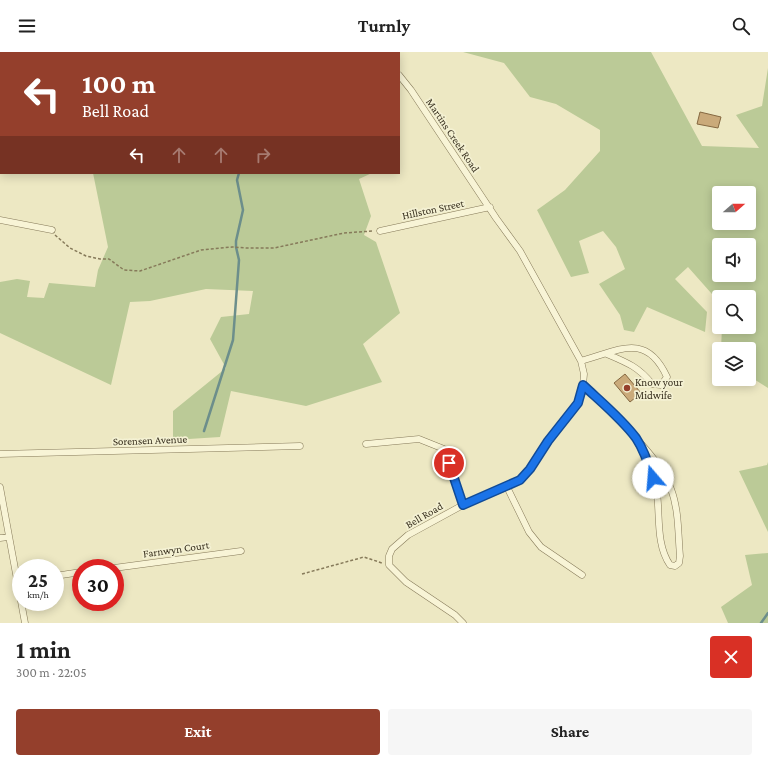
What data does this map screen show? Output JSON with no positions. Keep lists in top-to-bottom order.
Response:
{
  "streets": {
    "street": [
      "Martins Creek Road",
      "Hillston Street",
      "Sorensen Avenue",
      "Bell Road",
      "Farnwyn Court"
    ]
  },
  "crossings": [
    ["Martins Creek Road", "Hillston Street"],
    ["Martins Creek Road", "Bell Road"],
    ["Hillston Street", "Bell Road"]
  ],
  "places": ["Know your Midwife"],
  "north": "right",
  "page": {
    "header": "Turnly",
    "turn": ["100 m", "Bell Road"],
    "speed": "25 km/h",
    "limit": "30",
    "heading": ["1 min", "300 m · 22:05"],
    "buttons": ["Exit", "Share"]
  }
}
